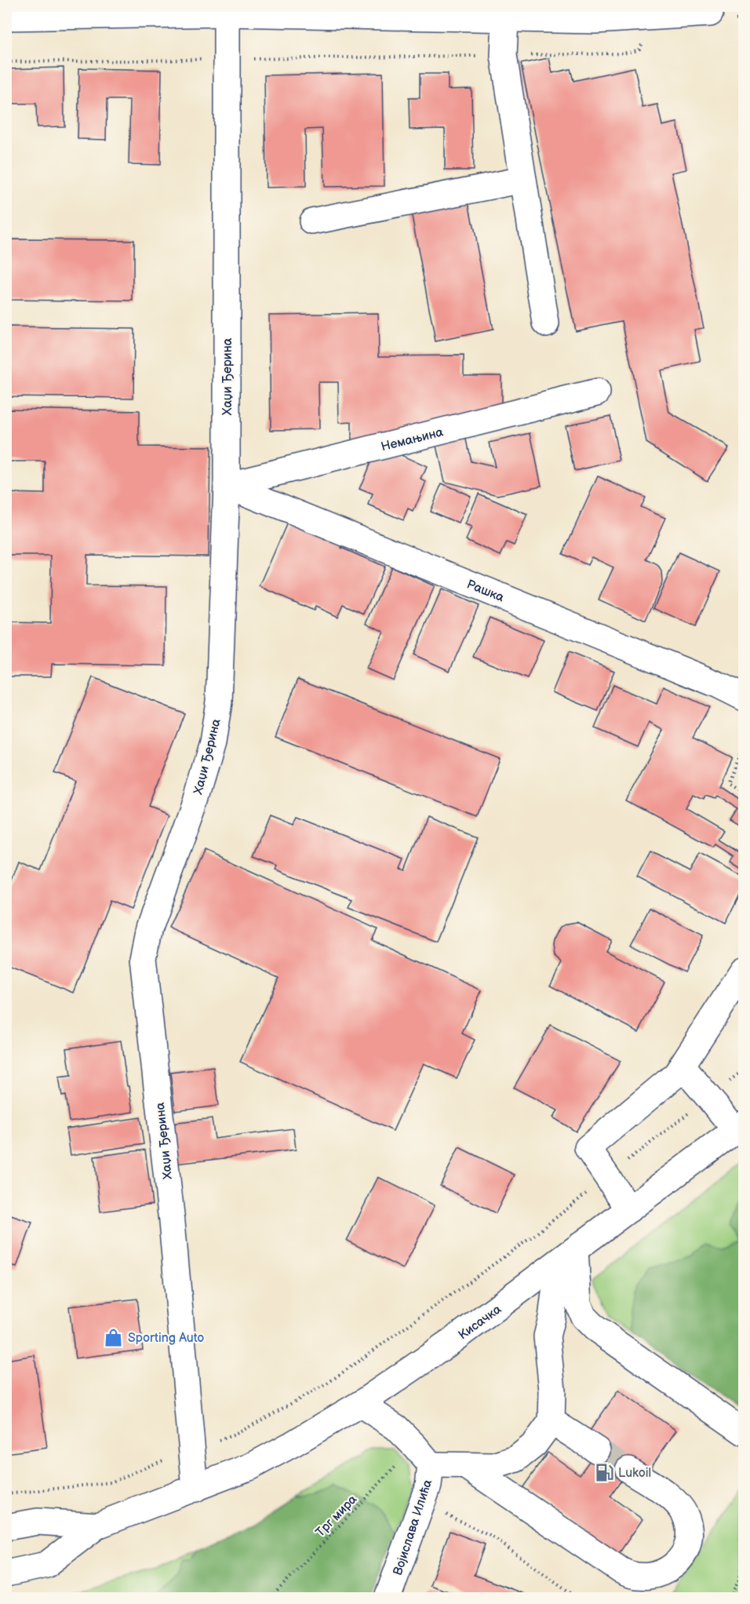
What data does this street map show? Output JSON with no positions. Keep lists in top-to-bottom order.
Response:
{
  "streets": {
    "street": [
      "Хаџи Ђерина",
      "Немањина",
      "Рашка",
      "Кисачка",
      "Војислава Илића"
    ],
    "path": ["Трг мира"]
  },
  "crossings": [
    ["Хаџи Ђерина", "Немањина"],
    ["Хаџи Ђерина", "Рашка"],
    ["Хаџи Ђерина", "Кисачка"],
    ["Немањина", "Рашка"],
    ["Трг мира", "Војислава Илића"]
  ],
  "places": {
    "shop": ["Sporting Auto"],
    "fuel station": ["Lukoil"]
  }
}
